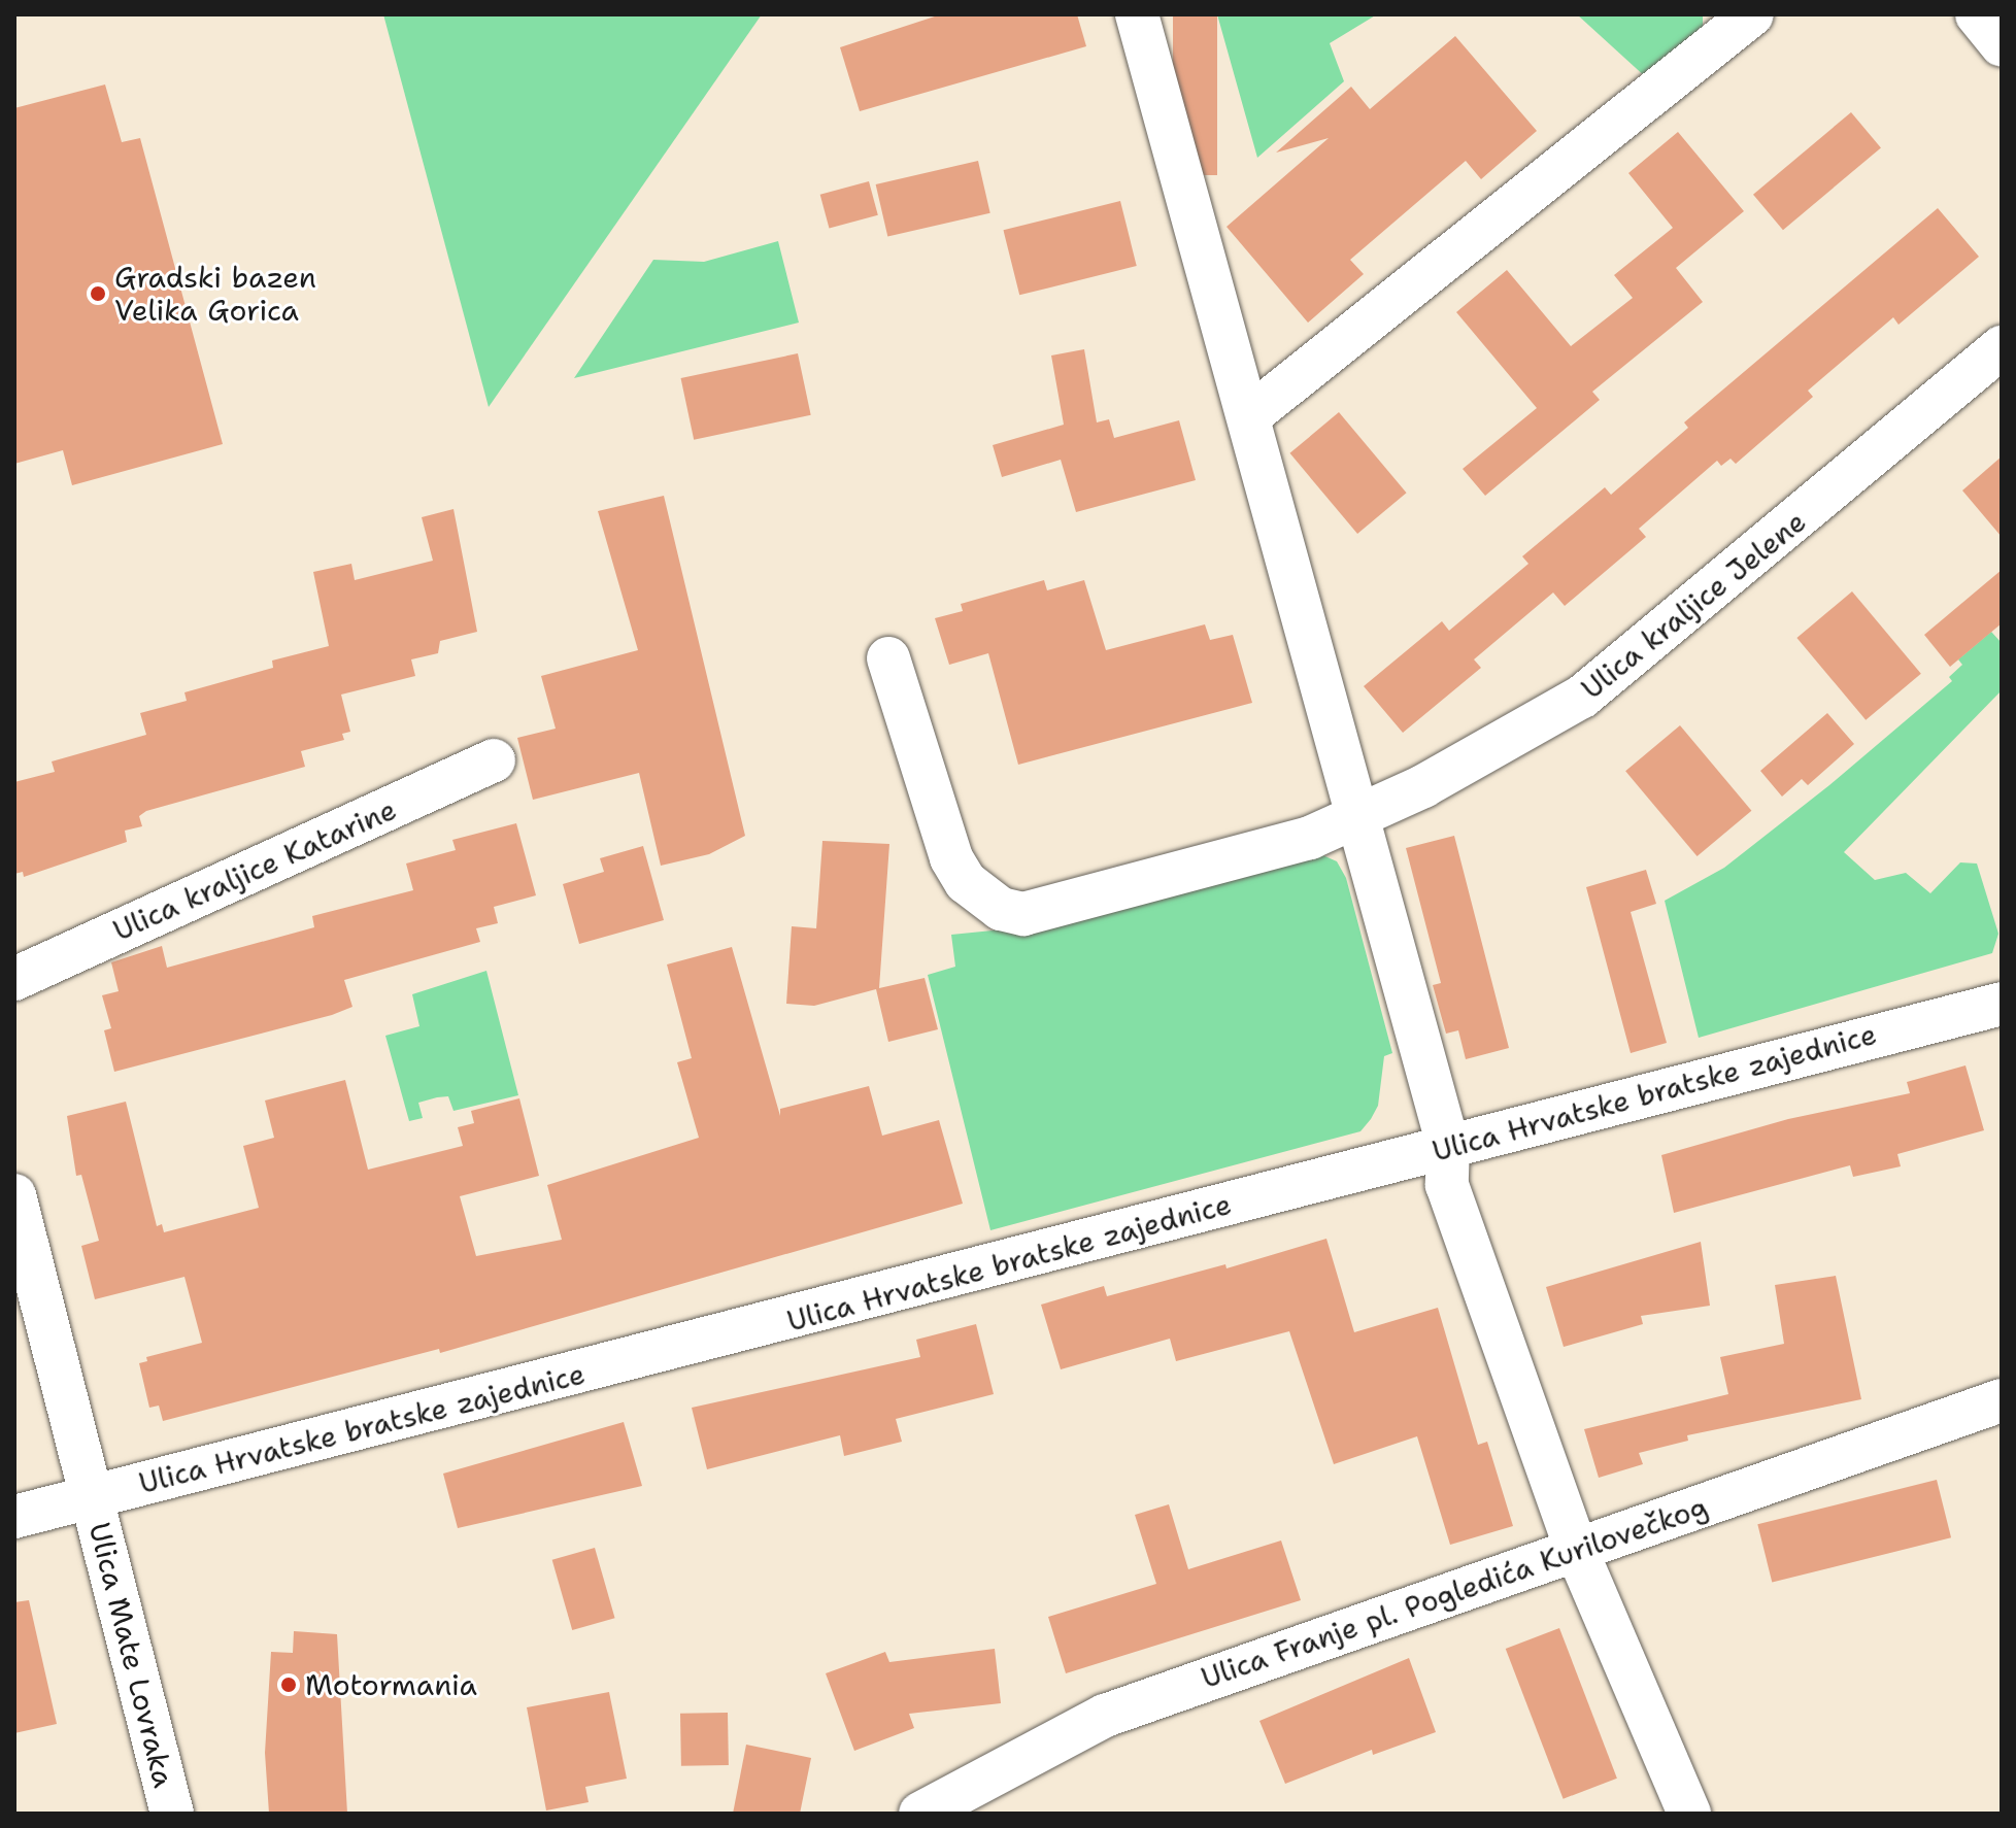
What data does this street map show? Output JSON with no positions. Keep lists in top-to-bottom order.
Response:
{
  "streets": {
    "street": [
      "Ulica kraljice Jelene",
      "Ulica kraljice Katarine",
      "Ulica Hrvatske bratske zajednice",
      "Ulica Franje pl. Pogledića Kurilovečkog",
      "Ulica Mate Lovraka"
    ]
  },
  "crossings": [
    ["Ulica Hrvatske bratske zajednice", "Ulica Mate Lovraka"]
  ],
  "places": ["Gradski bazen Velika Gorica", "Motormania"]
}
